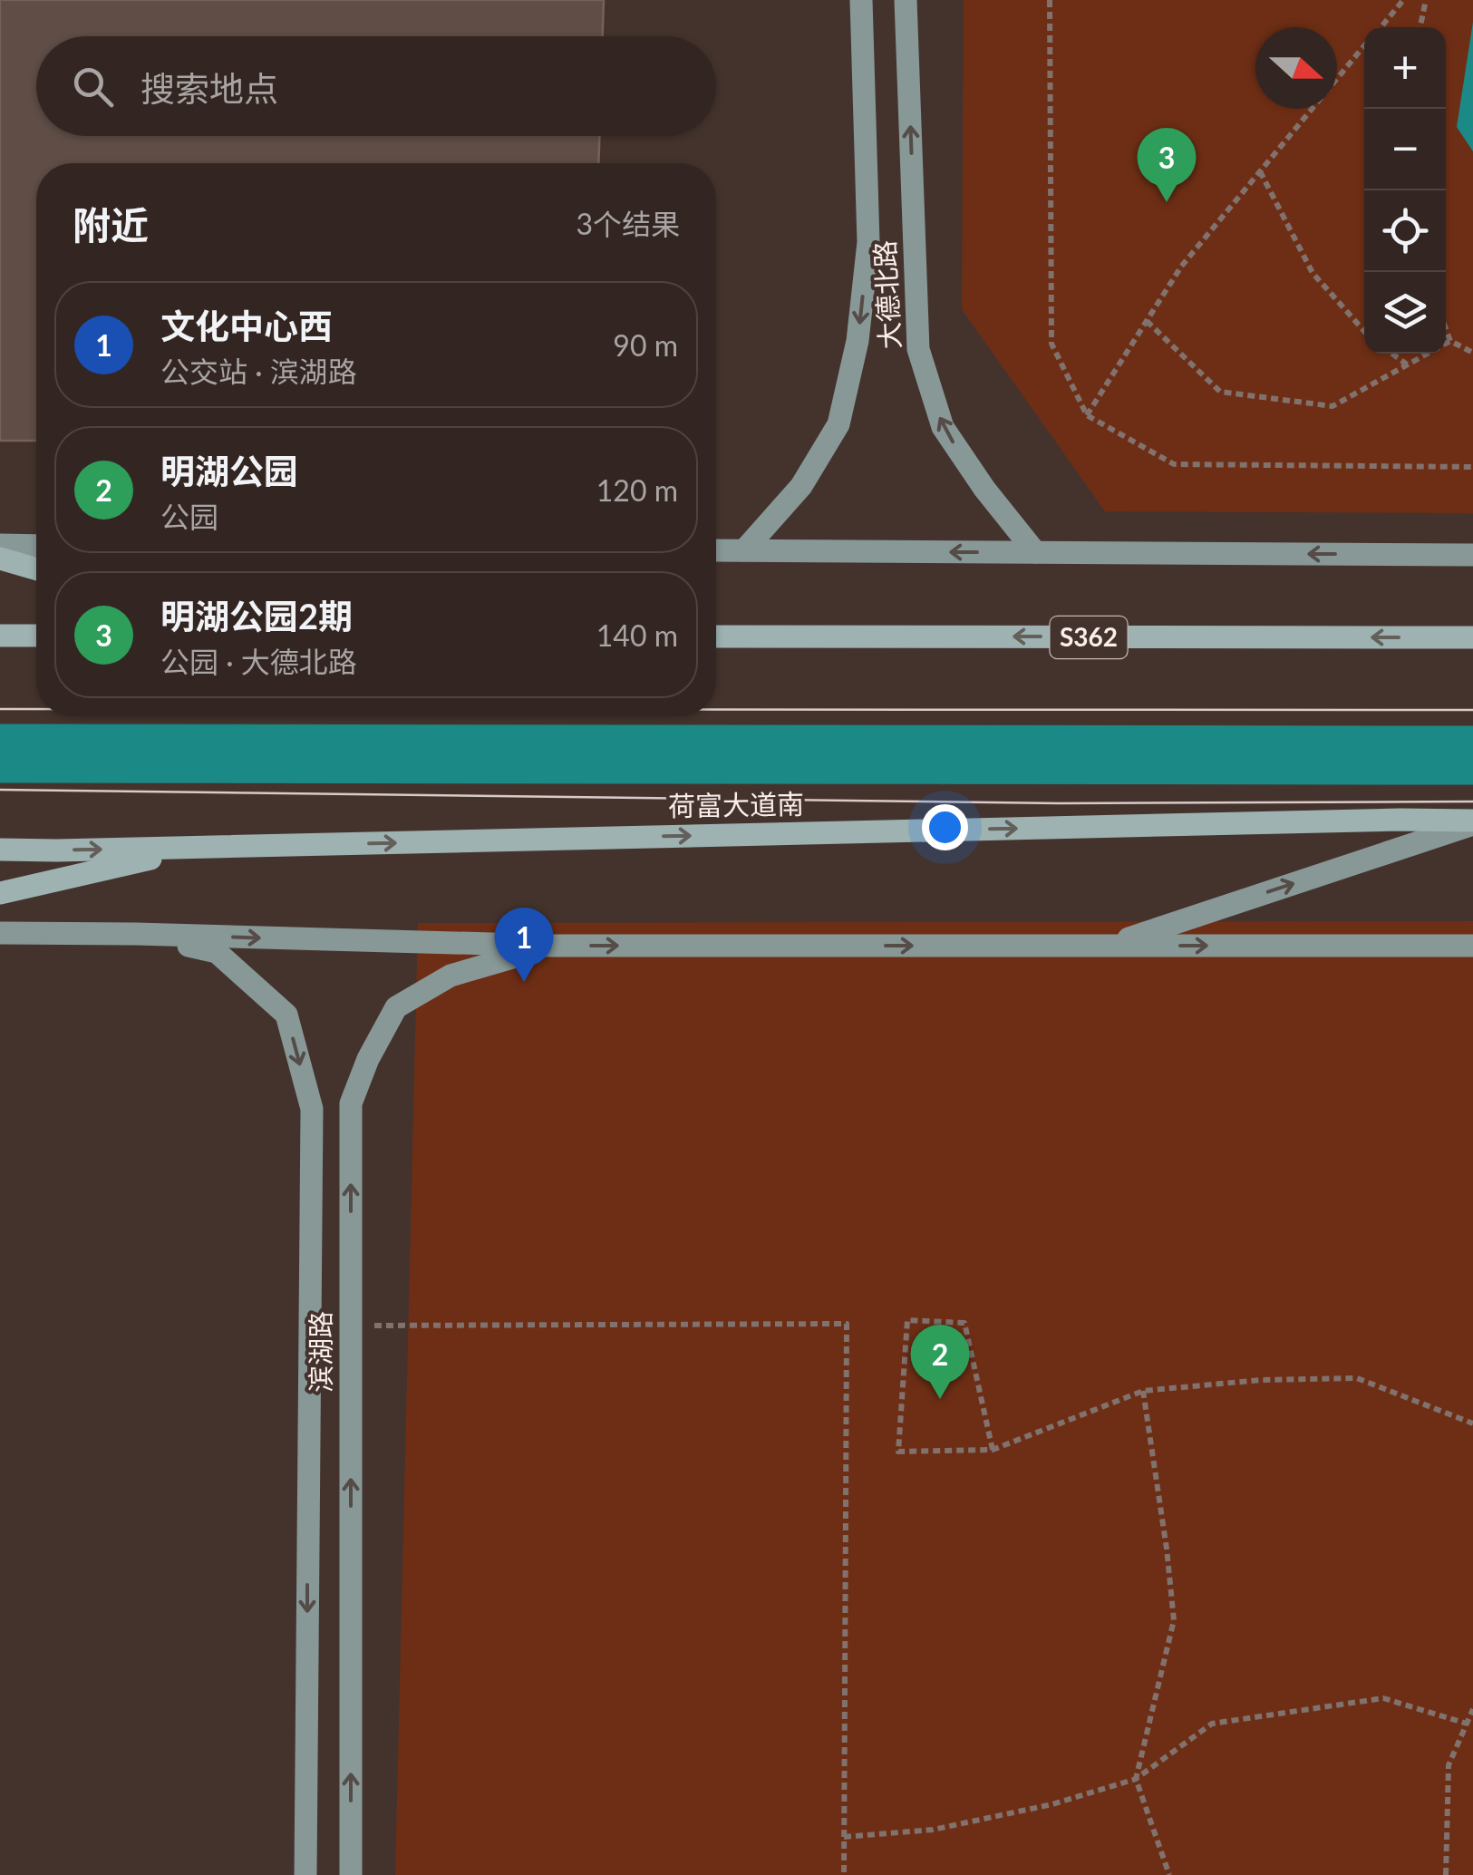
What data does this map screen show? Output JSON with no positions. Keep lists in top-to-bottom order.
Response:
{
  "streets": {
    "main road": ["S362", "荷富大道南"],
    "street": ["大德北路", "滨湖路"]
  },
  "one_way": ["大德北路"],
  "north": "right",
  "page": {
    "map_buttons": ["+", "−"],
    "search": "搜索地点",
    "pins": ["3", "1", "2"],
    "heading": ["附近", "3个结果"],
    "list": [
      {
        "mark": "1",
        "name": "文化中心西",
        "note": "公交站 · 滨湖路",
        "value": "90 m"
      },
      {
        "mark": "2",
        "name": "明湖公园",
        "note": "公园",
        "value": "120 m"
      },
      {
        "mark": "3",
        "name": "明湖公园2期",
        "note": "公园 · 大德北路",
        "value": "140 m"
      }
    ]
  }
}
